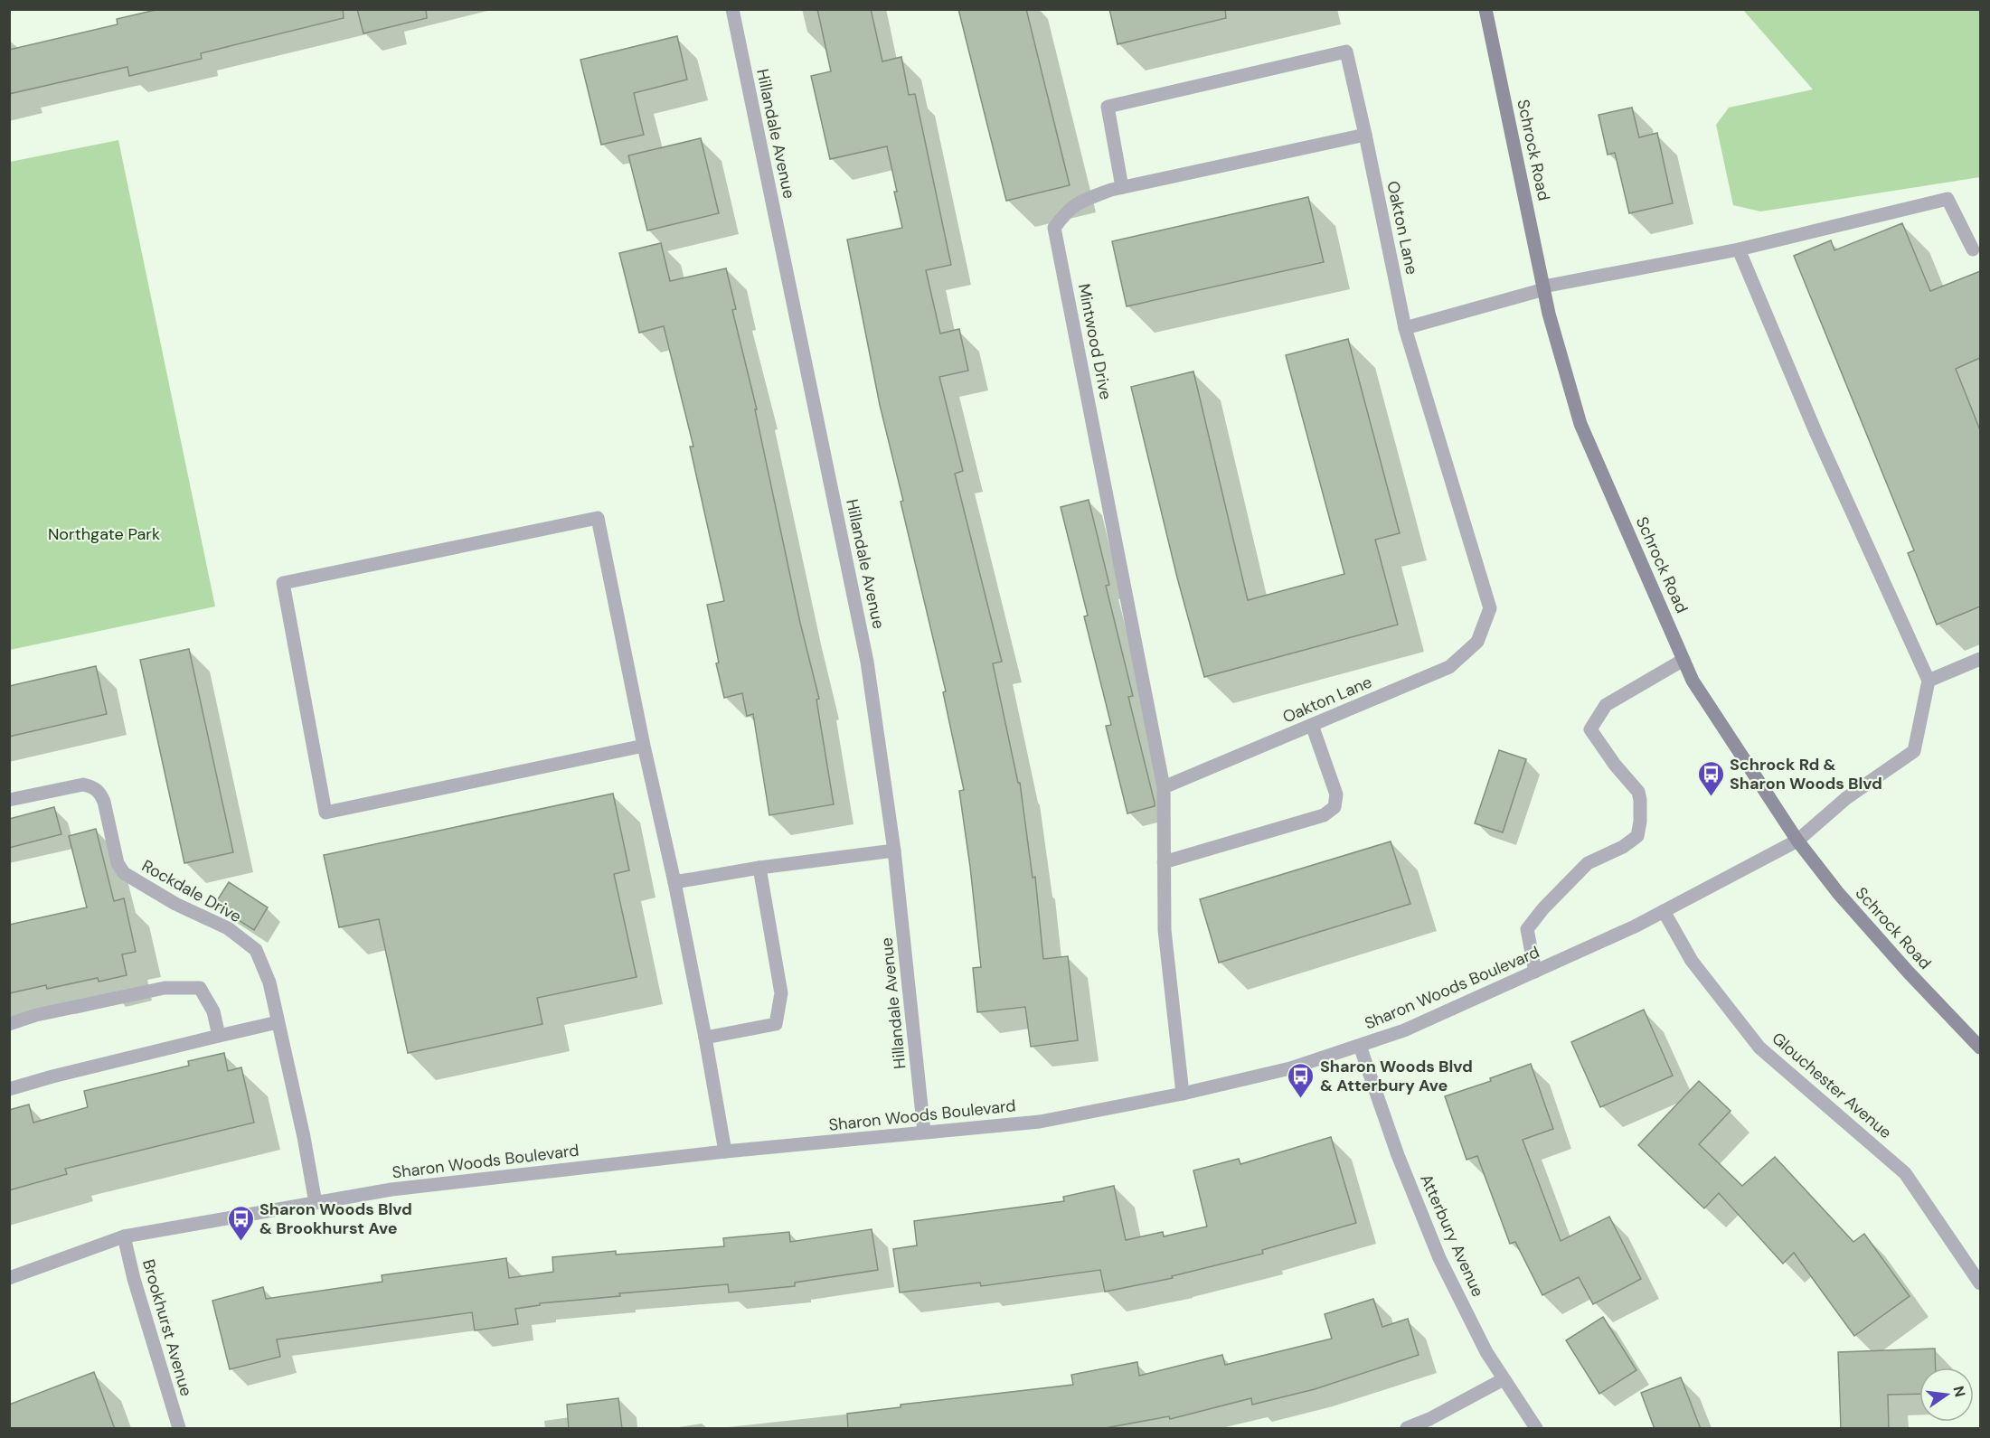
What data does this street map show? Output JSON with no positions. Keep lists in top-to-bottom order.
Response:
{
  "streets": {
    "main road": ["Schrock Road"],
    "street": [
      "Hillandale Avenue",
      "Oakton Lane",
      "Mintwood Drive",
      "Rockdale Drive",
      "Sharon Woods Boulevard",
      "Glouchester Avenue",
      "Atterbury Avenue",
      "Brookhurst Avenue"
    ]
  },
  "crossings": [
    ["Hillandale Avenue", "Sharon Woods Boulevard"],
    ["Schrock Road", "Sharon Woods Boulevard"],
    ["Oakton Lane", "Mintwood Drive"],
    ["Rockdale Drive", "Sharon Woods Boulevard"],
    ["Sharon Woods Boulevard", "Glouchester Avenue"],
    ["Sharon Woods Boulevard", "Atterbury Avenue"],
    ["Sharon Woods Boulevard", "Brookhurst Avenue"]
  ],
  "parks": ["Northgate Park"],
  "places": {
    "bus stop": ["Schrock Rd & Sharon Woods Blvd", "Sharon Woods Blvd & Atterbury Ave", "Sharon Woods Blvd & Brookhurst Ave"]
  },
  "north": "right"
}
